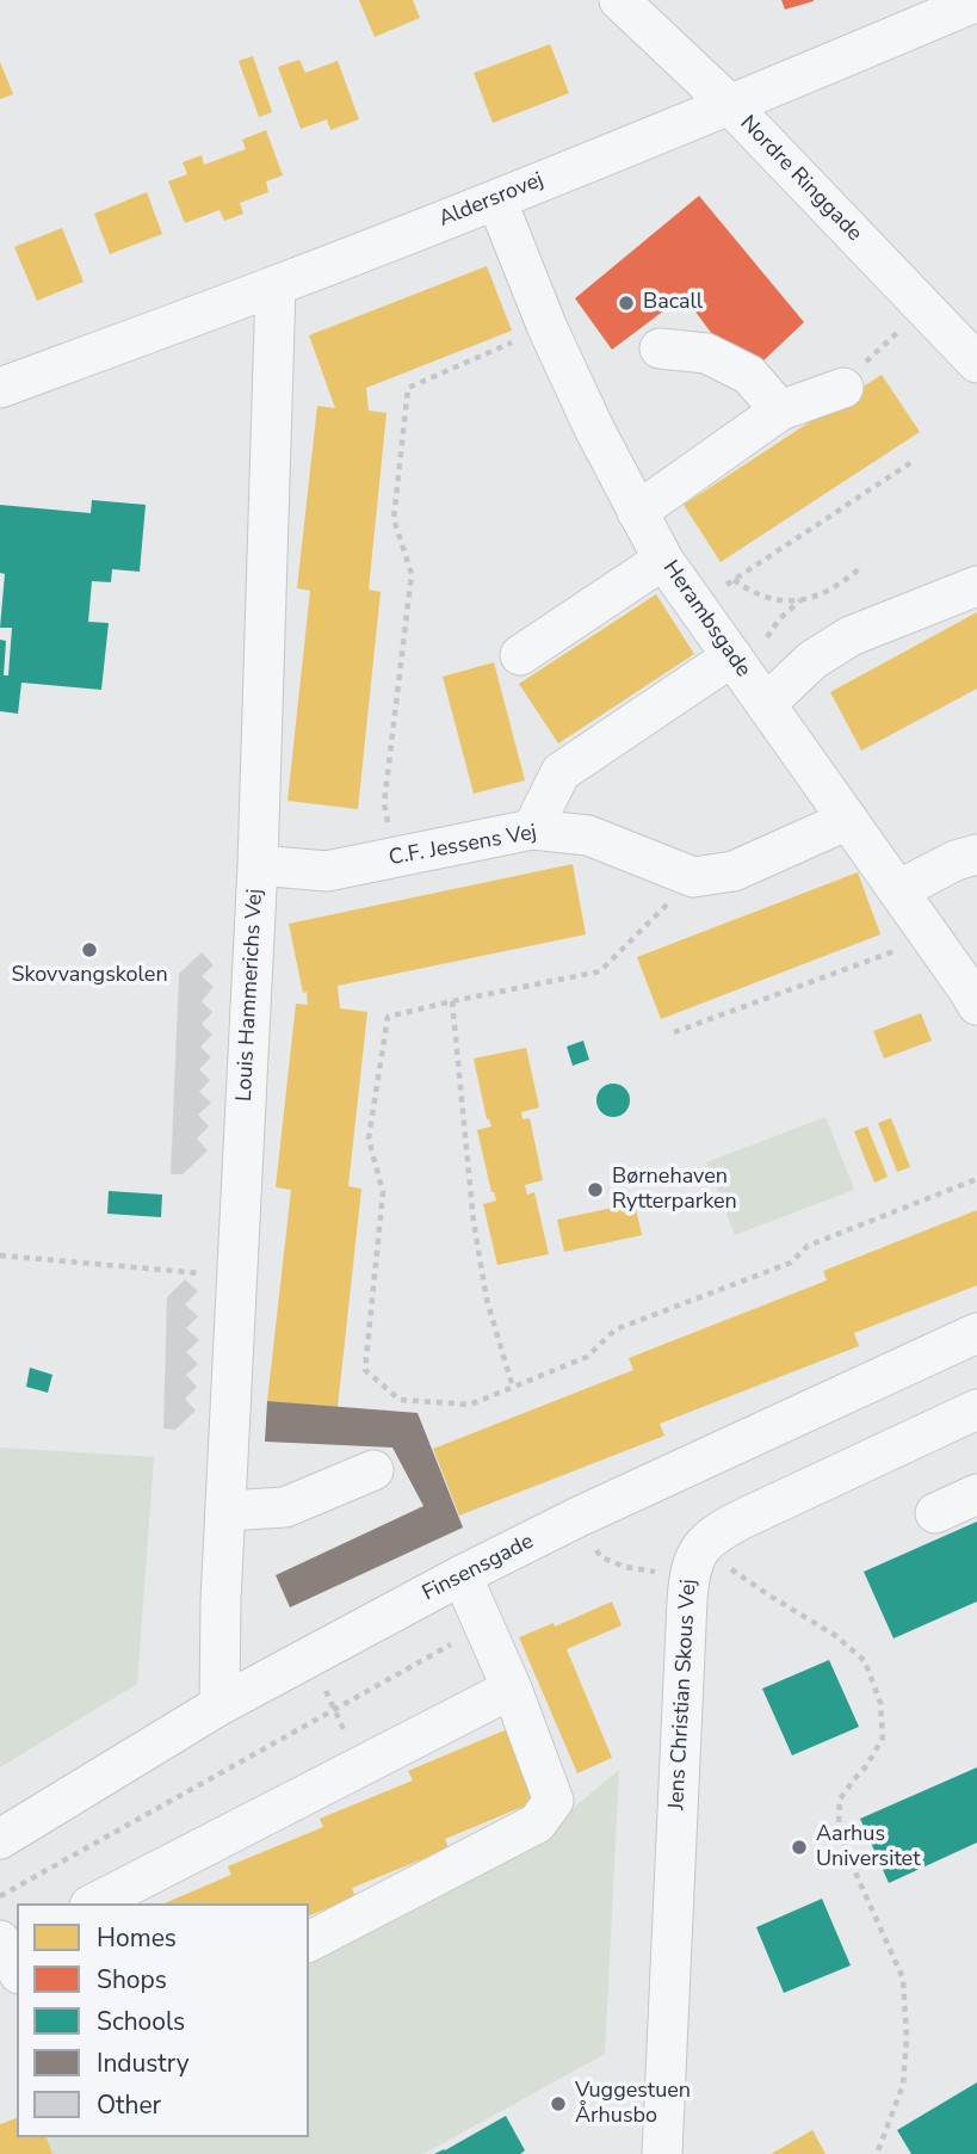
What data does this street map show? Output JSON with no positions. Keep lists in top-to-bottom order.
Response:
{
  "streets": {
    "street": [
      "Nordre Ringgade",
      "Aldersrovej",
      "Herambsgade",
      "C.F. Jessens Vej",
      "Louis Hammerichs Vej",
      "Finsensgade",
      "Jens Christian Skous Vej"
    ]
  },
  "crossings": [
    ["Nordre Ringgade", "Aldersrovej"],
    ["Aldersrovej", "Herambsgade"],
    ["Aldersrovej", "Louis Hammerichs Vej"],
    ["C.F. Jessens Vej", "Louis Hammerichs Vej"],
    ["Louis Hammerichs Vej", "Finsensgade"]
  ],
  "places": [
    "Bacall",
    "Skovvangskolen",
    "Børnehaven Rytterparken",
    "Aarhus Universitet",
    "Vuggestuen Århusbo"
  ],
  "legend": [
    "Homes",
    "Shops",
    "Schools",
    "Industry",
    "Other"
  ]
}
